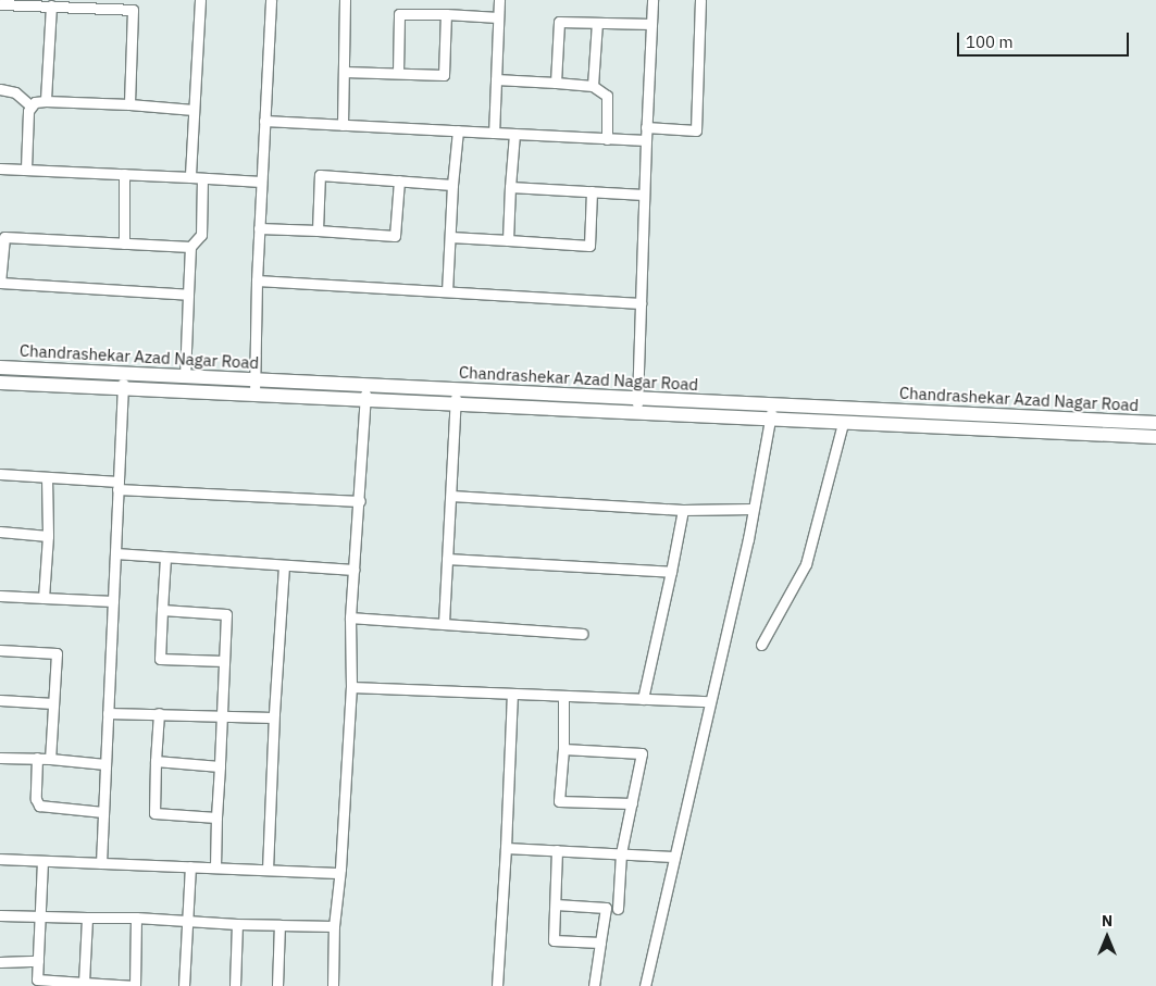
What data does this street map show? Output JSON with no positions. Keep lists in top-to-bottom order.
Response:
{
  "streets": {
    "street": ["Chandrashekar Azad Nagar Road"]
  },
  "scale_bar": "100 m",
  "north": "top"
}
